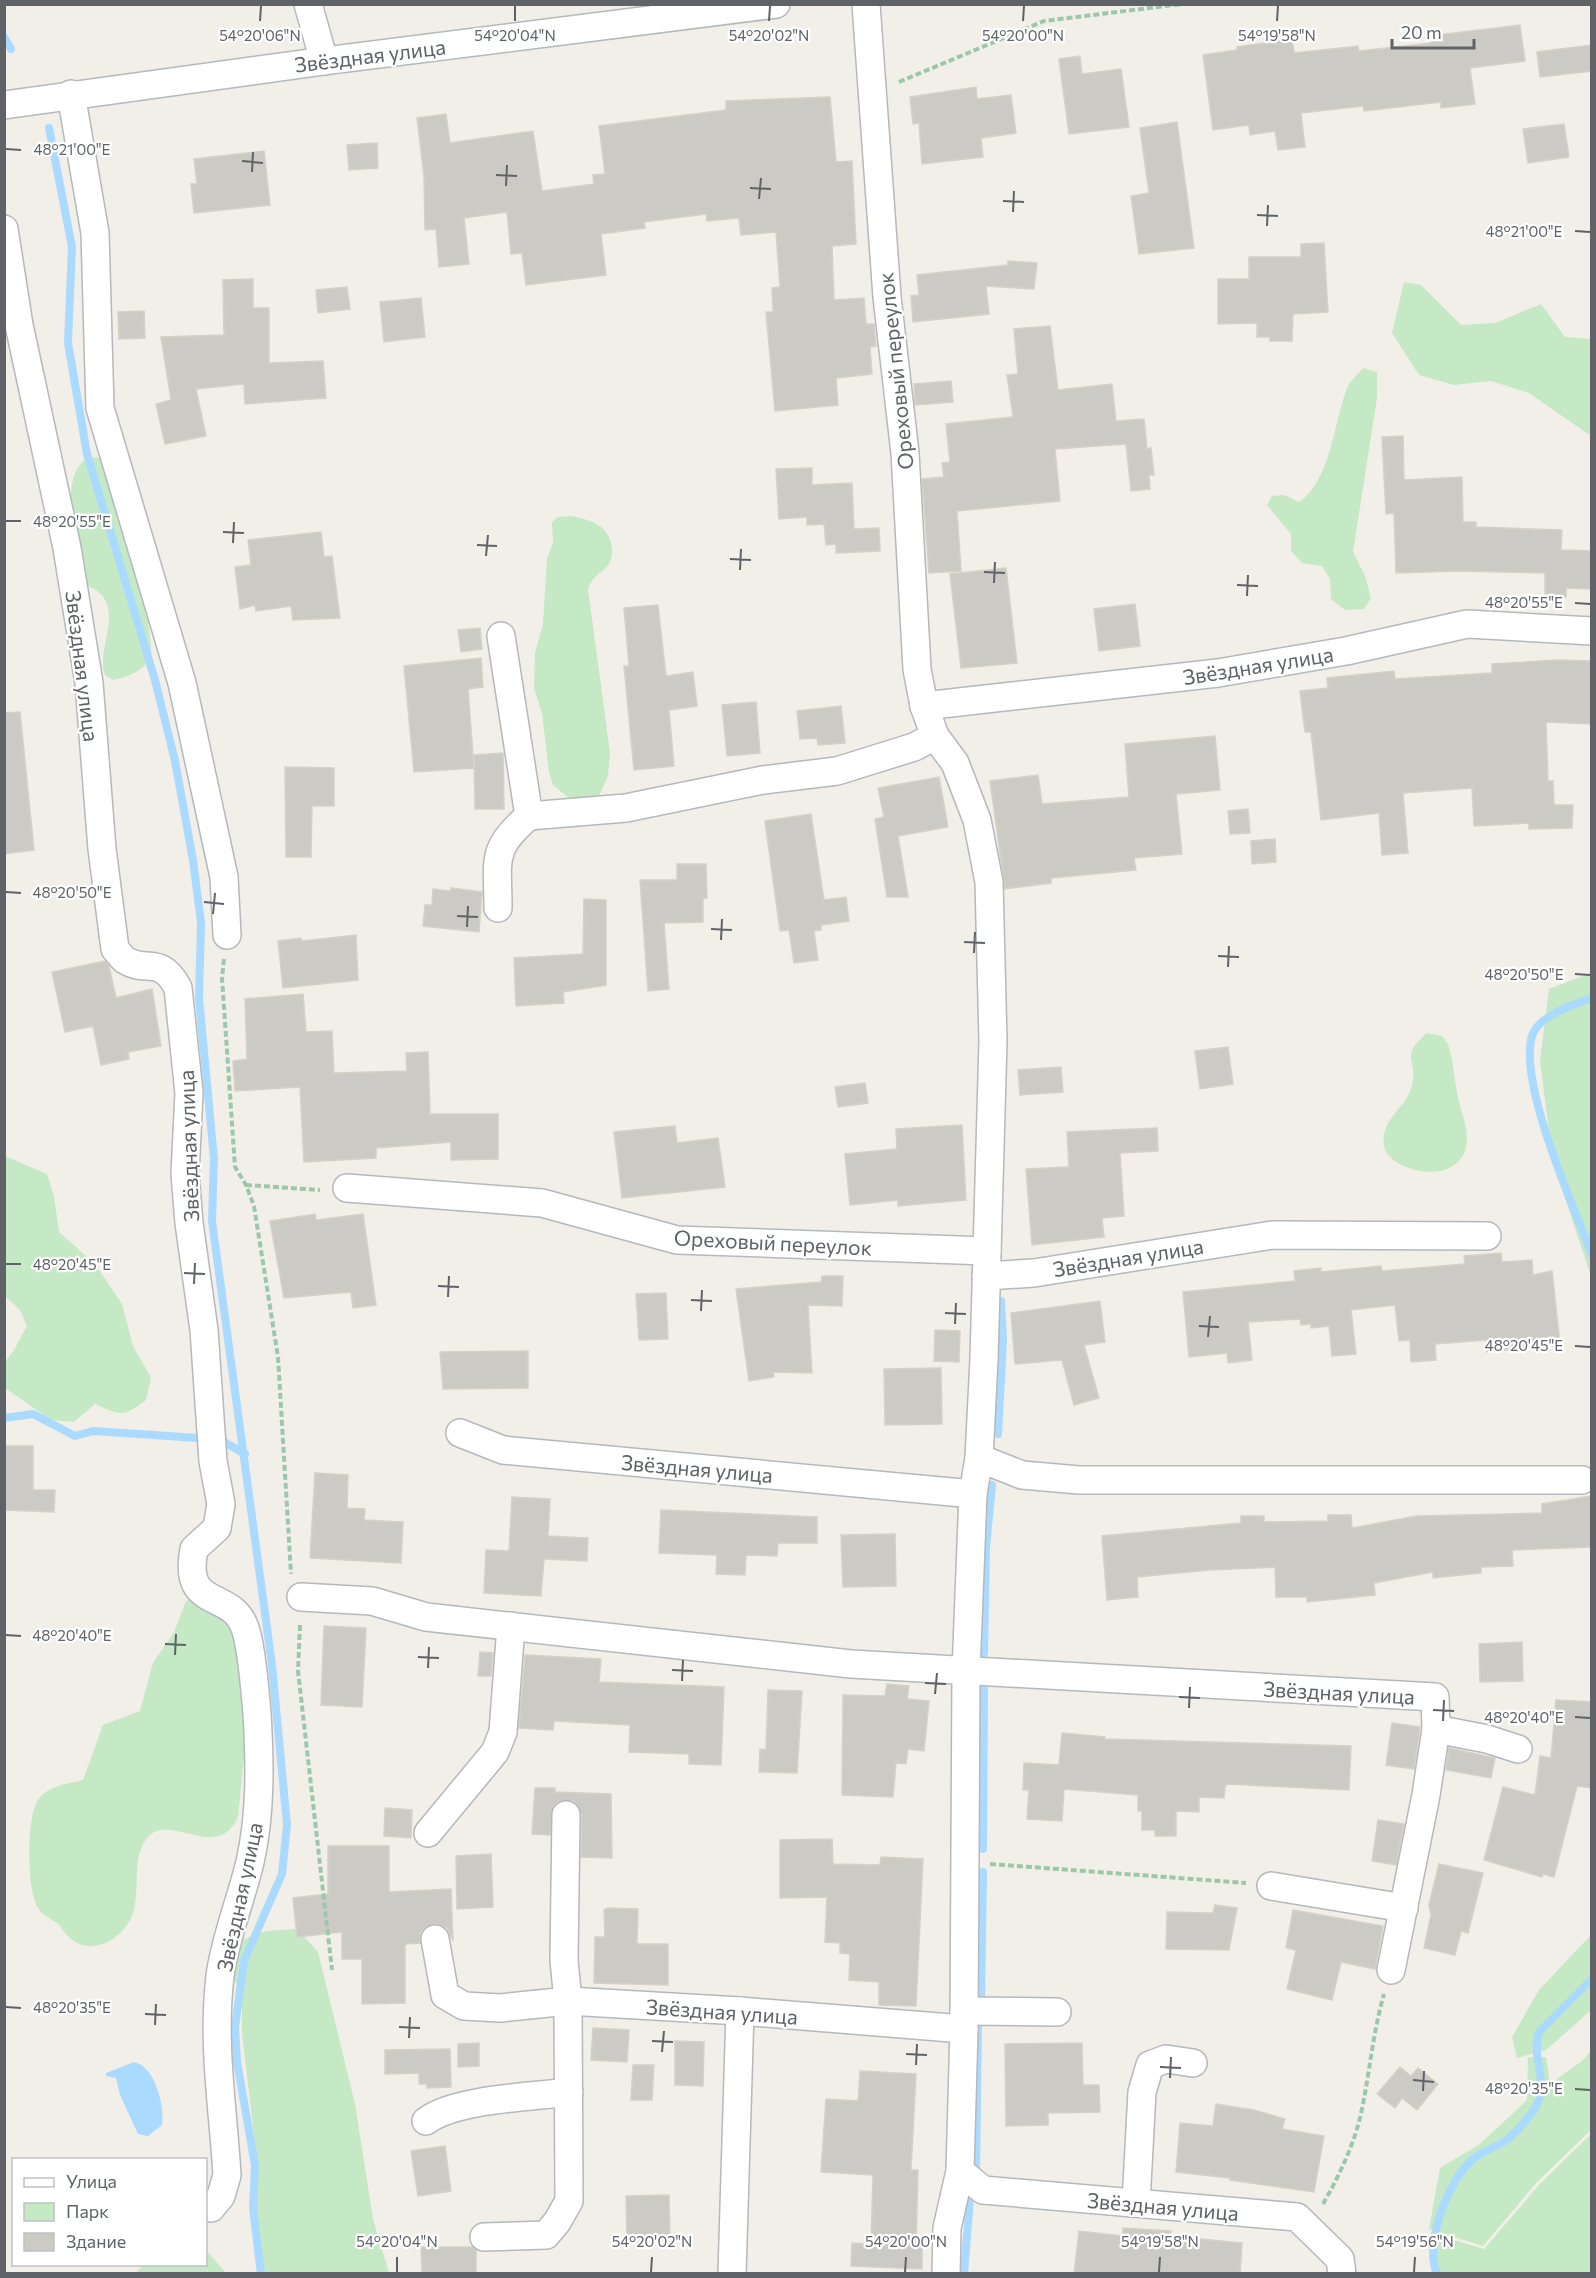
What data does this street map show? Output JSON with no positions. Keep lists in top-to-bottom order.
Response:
{
  "streets": {
    "street": ["Звёздная улица", "Ореховый переулок"]
  },
  "crossings": [
    ["Звёздная улица", "Ореховый переулок"]
  ],
  "legend": ["Улица", "Парк", "Здание"],
  "scale_bar": "20 m",
  "coordinates": [
    "54°20'06\"N",
    "54°20'04\"N",
    "54°20'02\"N",
    "54°20'00\"N",
    "54°19'58\"N",
    "48°21'00\"E",
    "48°20'55\"E",
    "48°20'50\"E",
    "48°20'45\"E",
    "48°20'40\"E",
    "48°20'35\"E",
    "54°19'56\"N"
  ]
}
